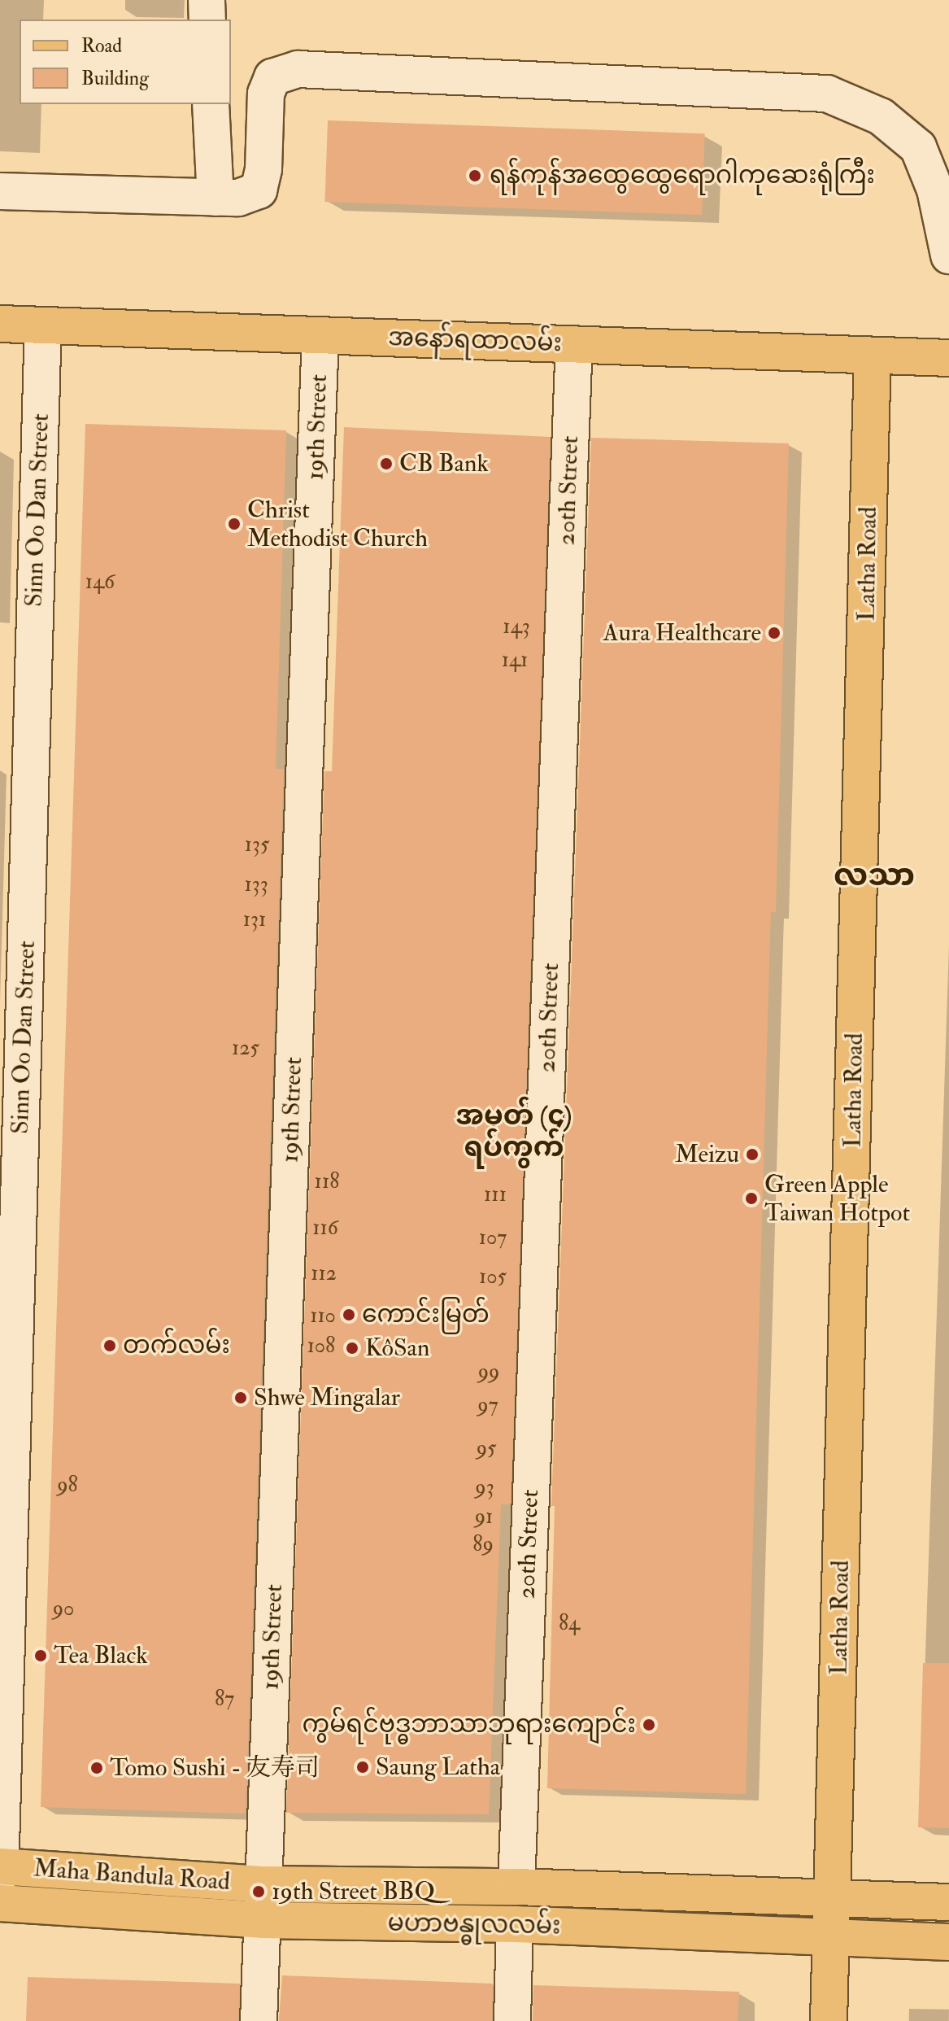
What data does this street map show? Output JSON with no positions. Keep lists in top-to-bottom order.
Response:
{
  "streets": {
    "main road": [
      "အနော်ရထာလမ်း",
      "Latha Road",
      "Maha Bandula Road",
      "မဟာဗန္ဓုလလမ်း"
    ],
    "street": ["19th Street", "20th Street", "Sinn Oo Dan Street"]
  },
  "crossings": [
    ["အနော်ရထာလမ်း", "19th Street"],
    ["အနော်ရထာလမ်း", "20th Street"],
    ["အနော်ရထာလမ်း", "Sinn Oo Dan Street"],
    ["အနော်ရထာလမ်း", "Latha Road"],
    ["19th Street", "Maha Bandula Road"],
    ["19th Street", "မဟာဗန္ဓုလလမ်း"],
    ["20th Street", "မဟာဗန္ဓုလလမ်း"],
    ["Sinn Oo Dan Street", "Maha Bandula Road"],
    ["Latha Road", "မဟာဗန္ဓုလလမ်း"],
    ["Maha Bandula Road", "မဟာဗန္ဓုလလမ်း"]
  ],
  "districts": ["လသာ", "အမှတ် (၄) ရပ်ကွက်"],
  "places": [
    "ရန်ကုန်အထွေထွေရောဂါကုဆေးရုံကြီး",
    "CB Bank",
    "Christ Methodist Church",
    "Aura Healthcare",
    "Meizu",
    "Green Apple Taiwan Hotpot",
    "ကောင်းမြတ်",
    "တက်လမ်း",
    "KôSan",
    "Shwe Mingalar",
    "Tea Black",
    "ကွမ်ရင်ဗုဒ္ဓဘာသာဘုရားကျောင်း",
    "Saung Latha",
    "Tomo Sushi - 友寿司",
    "19th Street BBQ"
  ],
  "house_numbers": [
    "146",
    "143",
    "141",
    "135",
    "133",
    "131",
    "125",
    "118",
    "111",
    "116",
    "107",
    "112",
    "105",
    "110",
    "108",
    "99",
    "97",
    "95",
    "98",
    "93",
    "91",
    "89",
    "90",
    "84",
    "87"
  ],
  "legend": ["Road", "Building"]
}
